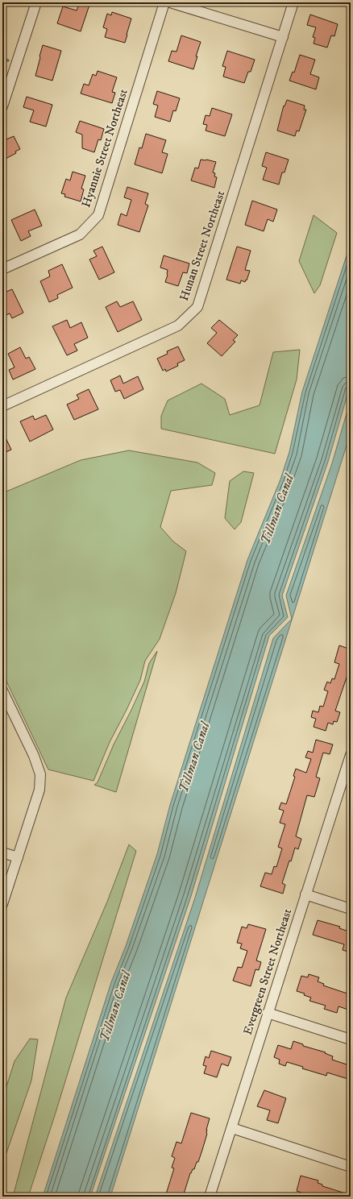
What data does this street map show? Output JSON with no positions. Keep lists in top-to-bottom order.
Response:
{
  "streets": {
    "street": ["Hyannie Street Northeast", "Hunan Street Northeast", "Evergreen Street Northeast"]
  },
  "water": ["Tillman Canal"]
}
